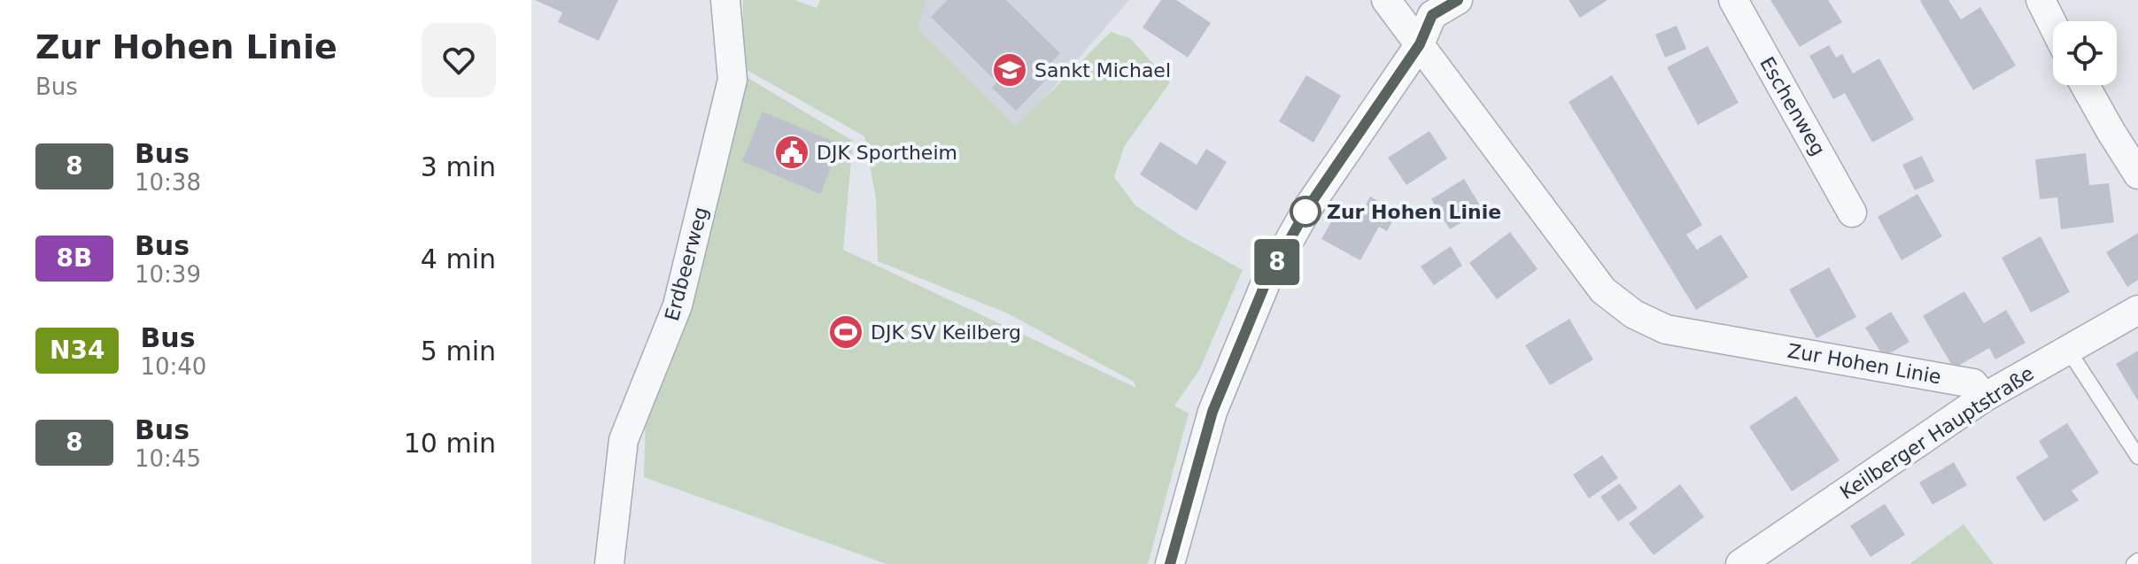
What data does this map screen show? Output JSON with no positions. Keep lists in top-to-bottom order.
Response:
{
  "streets": {
    "street": [
      "Eschenweg",
      "Erdbeerweg",
      "Zur Hohen Linie",
      "Keilberger Hauptstraße"
    ]
  },
  "crossings": [
    ["Zur Hohen Linie", "Keilberger Hauptstraße"]
  ],
  "places": {
    "school or university": ["Sankt Michael"],
    "public building": ["DJK Sportheim"],
    "other": ["Zur Hohen Linie"],
    "sports": ["DJK SV Keilberg"]
  },
  "lines": ["bus line 8"],
  "page": {
    "heading": ["Zur Hohen Linie", "Bus"],
    "on_map": "8",
    "list": [
      {
        "mark": "8",
        "name": "Bus",
        "note": "10:38",
        "value": "3 min"
      },
      {
        "mark": "8B",
        "name": "Bus",
        "note": "10:39",
        "value": "4 min"
      },
      {
        "mark": "N34",
        "name": "Bus",
        "note": "10:40",
        "value": "5 min"
      },
      {
        "mark": "8",
        "name": "Bus",
        "note": "10:45",
        "value": "10 min"
      }
    ]
  }
}
